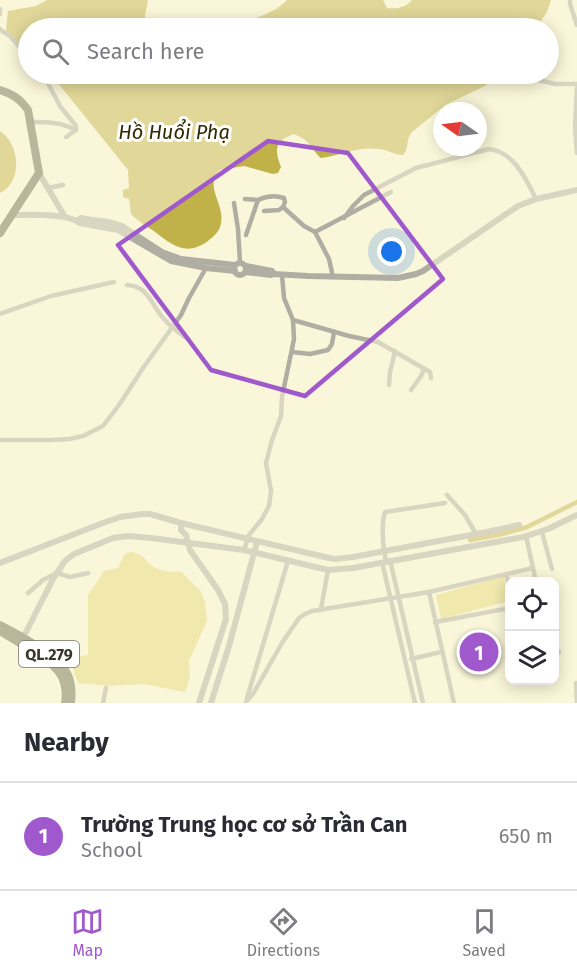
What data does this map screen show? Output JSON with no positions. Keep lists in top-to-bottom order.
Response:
{
  "streets": {
    "highway": ["QL.279"]
  },
  "water": ["Hồ Huổi Phạ"],
  "north": "left",
  "page": {
    "search": "Search here",
    "pins": "1",
    "heading": "Nearby",
    "list": [
      {
        "mark": "1",
        "name": "Trường Trung học cơ sở Trần Can",
        "note": "School",
        "value": "650 m"
      }
    ],
    "nav": ["Map", "Directions", "Saved"]
  }
}
